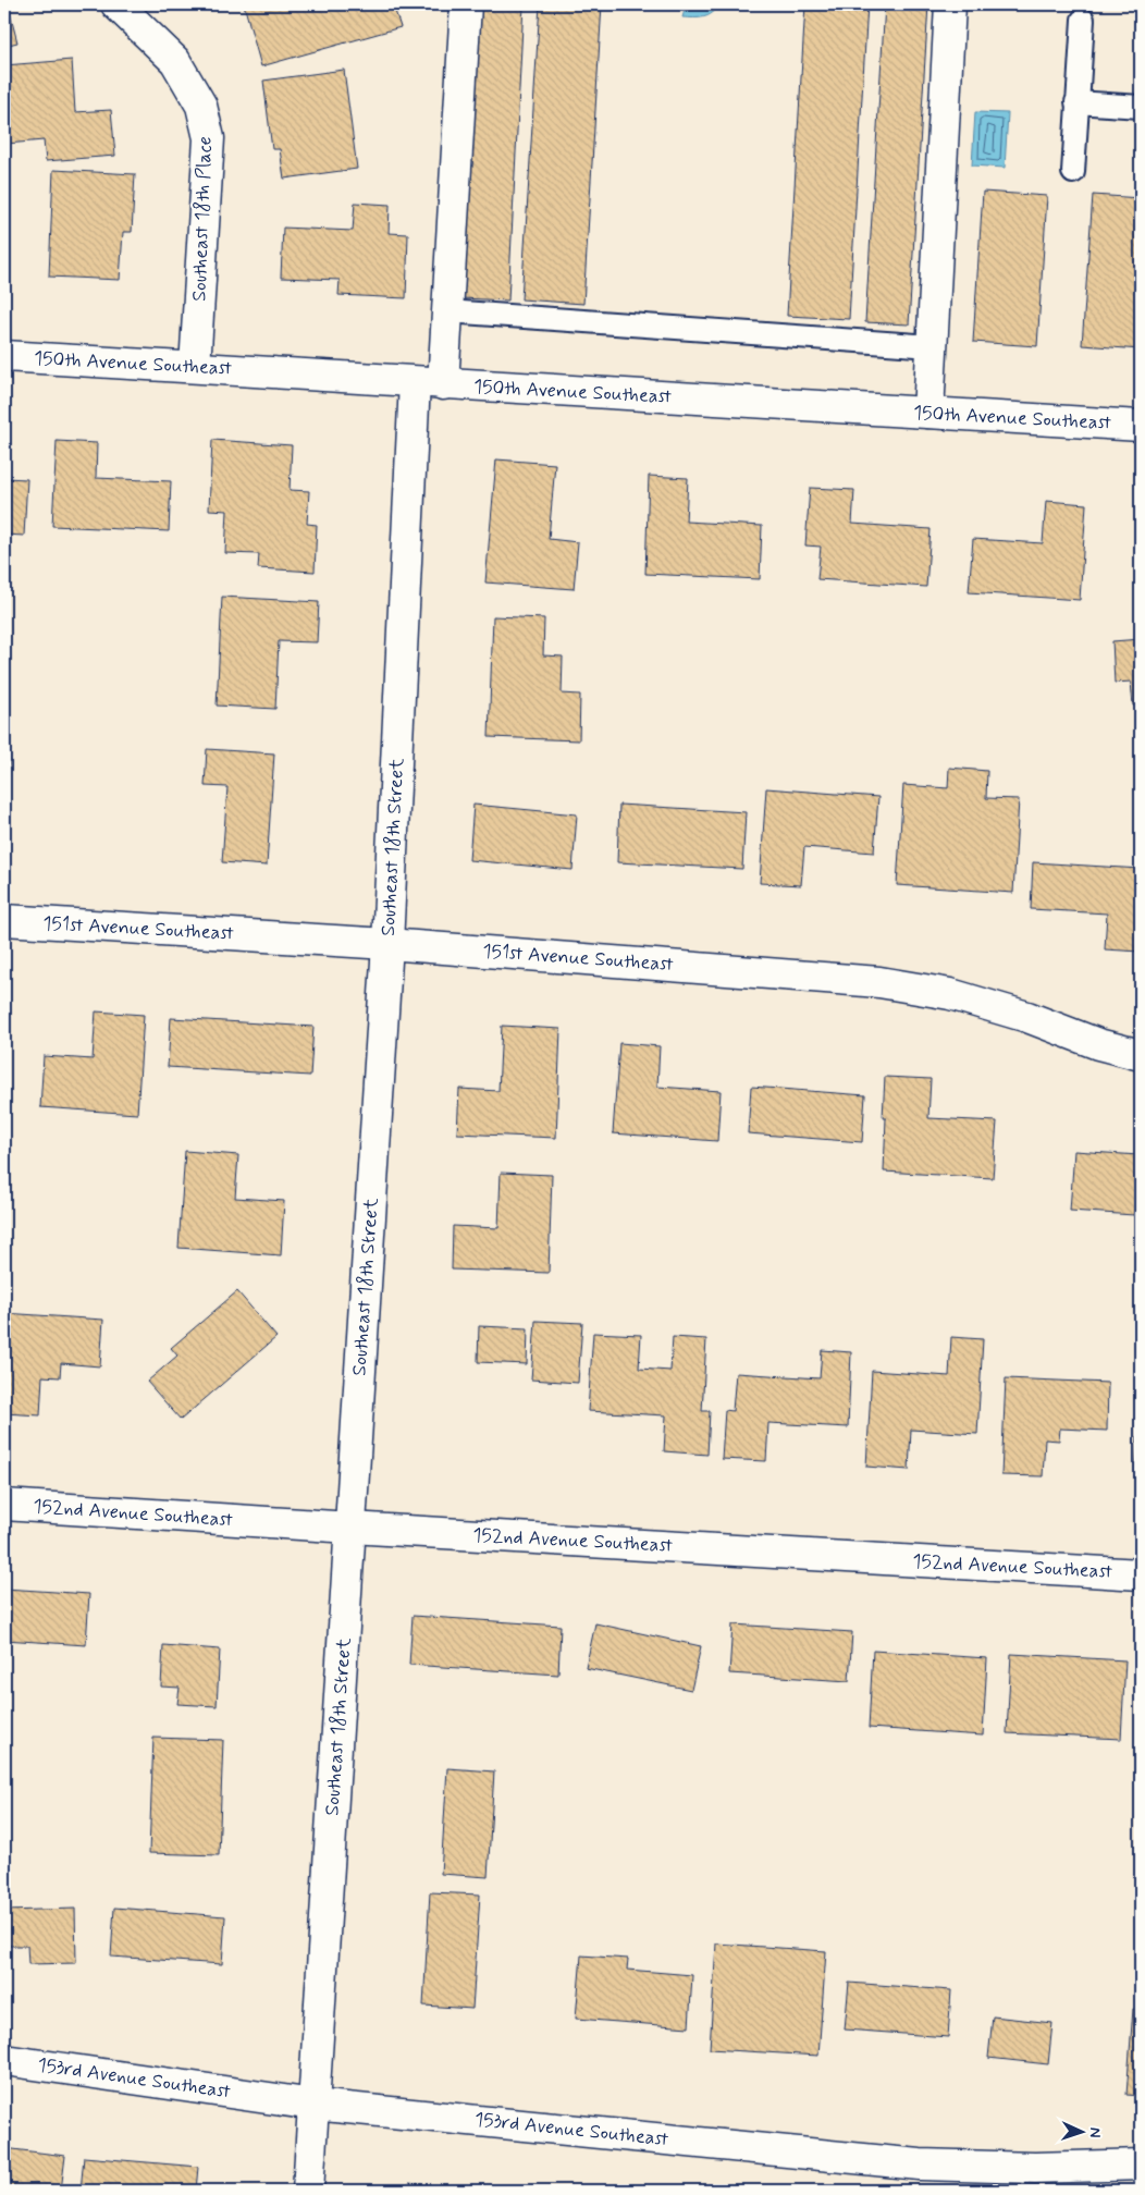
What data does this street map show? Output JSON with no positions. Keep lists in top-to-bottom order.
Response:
{
  "streets": {
    "street": [
      "Southeast 18th Place",
      "150th Avenue Southeast",
      "Southeast 18th Street",
      "151st Avenue Southeast",
      "152nd Avenue Southeast",
      "153rd Avenue Southeast"
    ]
  },
  "crossings": [
    ["Southeast 18th Place", "150th Avenue Southeast"],
    ["150th Avenue Southeast", "Southeast 18th Street"],
    ["Southeast 18th Street", "151st Avenue Southeast"],
    ["Southeast 18th Street", "152nd Avenue Southeast"],
    ["Southeast 18th Street", "153rd Avenue Southeast"]
  ],
  "north": "right"
}
